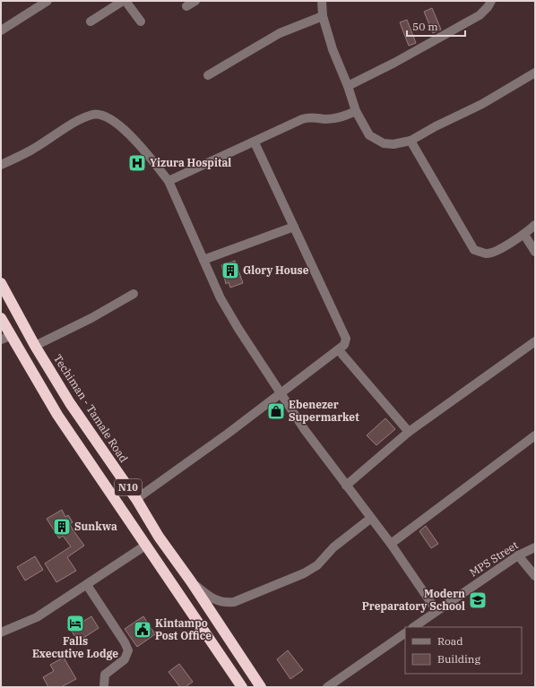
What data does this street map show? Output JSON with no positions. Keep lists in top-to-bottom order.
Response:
{
  "streets": {
    "highway": ["Techiman - Tamale Road", "N10"],
    "street": ["MPS Street"]
  },
  "places": {
    "hospital": ["Yizura Hospital"],
    "building": ["Glory House", "Sunkwa"],
    "shop": ["Ebenezer Supermarket"],
    "school or university": ["Modern Preparatory School"],
    "hotel": ["Falls Executive Lodge"],
    "public building": ["Kintampo Post Office"]
  },
  "legend": ["Road", "Building"],
  "scale_bar": "50 m"
}
